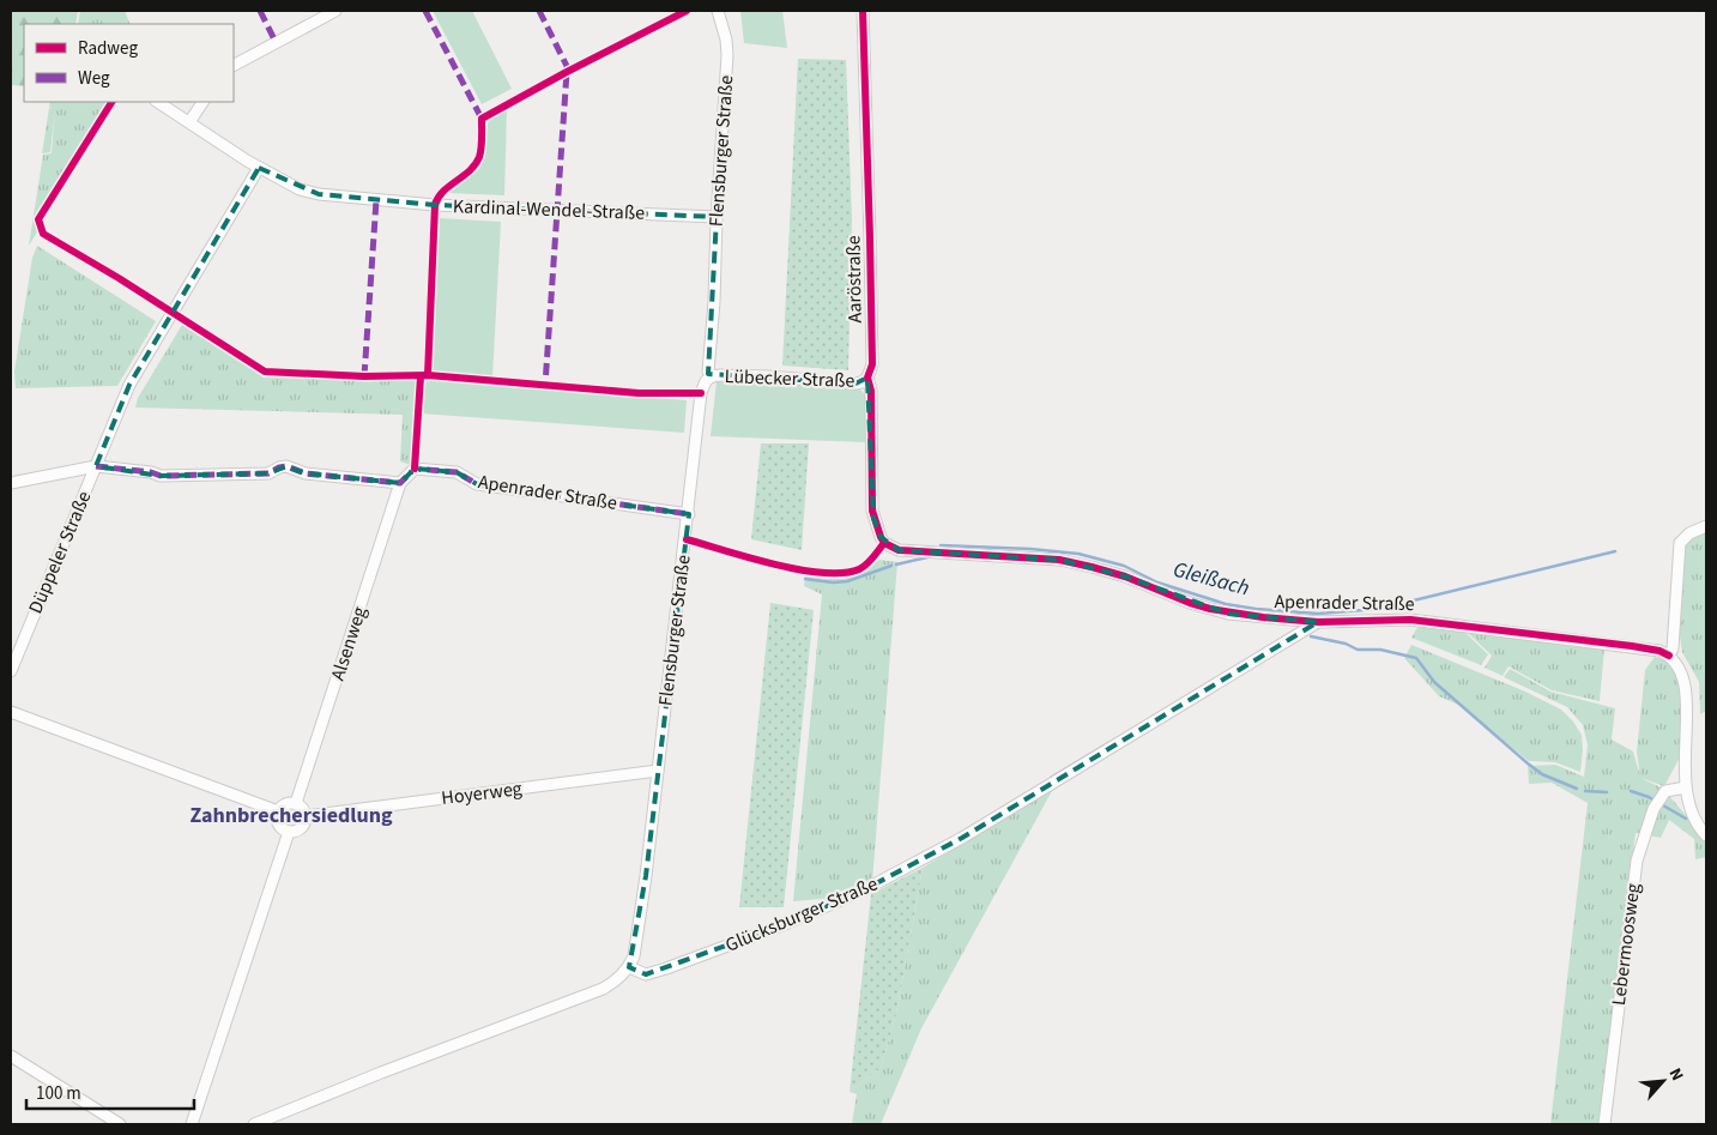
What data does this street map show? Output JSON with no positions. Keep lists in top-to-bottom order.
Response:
{
  "streets": {
    "street": [
      "Flensburger Straße",
      "Kardinal-Wendel-Straße",
      "Aaröstraße",
      "Lübecker Straße",
      "Apenrader Straße",
      "Düppeler Straße",
      "Alsenweg",
      "Hoyerweg",
      "Glücksburger Straße",
      "Lebermoosweg"
    ]
  },
  "crossings": [
    ["Flensburger Straße", "Kardinal-Wendel-Straße"],
    ["Flensburger Straße", "Lübecker Straße"],
    ["Flensburger Straße", "Apenrader Straße"],
    ["Flensburger Straße", "Hoyerweg"],
    ["Flensburger Straße", "Glücksburger Straße"],
    ["Kardinal-Wendel-Straße", "Düppeler Straße"],
    ["Aaröstraße", "Lübecker Straße"],
    ["Aaröstraße", "Apenrader Straße"],
    ["Apenrader Straße", "Alsenweg"],
    ["Apenrader Straße", "Glücksburger Straße"],
    ["Alsenweg", "Hoyerweg"]
  ],
  "districts": ["Zahnbrechersiedlung"],
  "water": ["Gleißach"],
  "legend": ["Radweg", "Weg"],
  "scale_bar": "100 m",
  "north": "top right"
}
